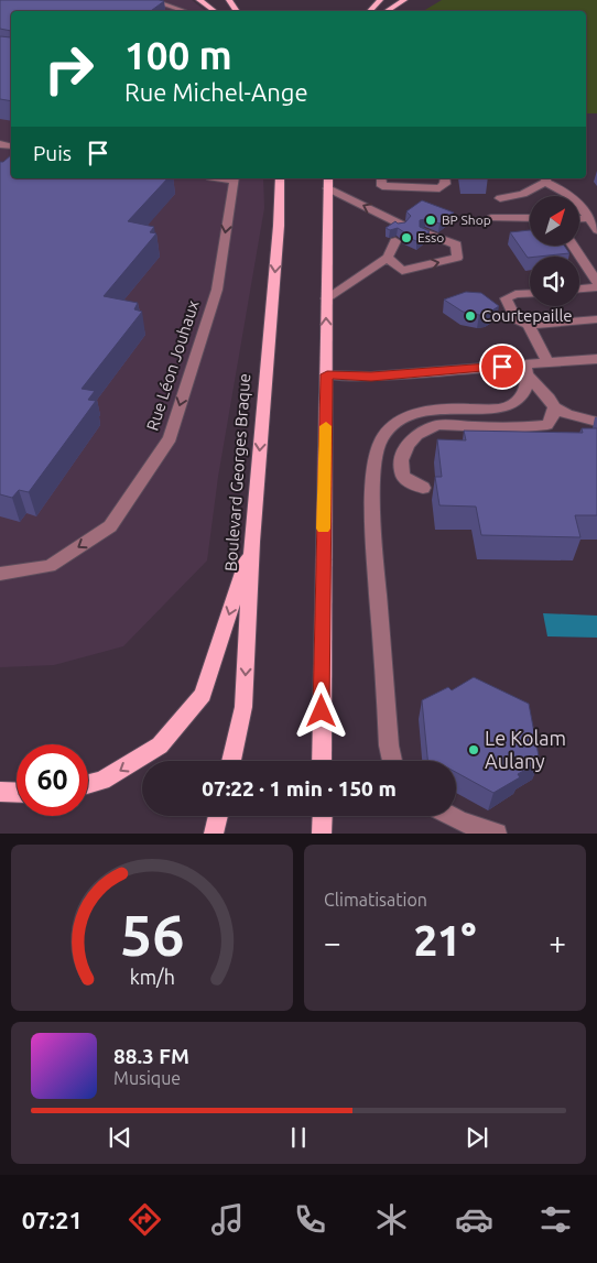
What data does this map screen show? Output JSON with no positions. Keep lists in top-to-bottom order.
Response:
{
  "streets": {
    "main road": ["Boulevard Georges Braque"],
    "street": ["Rue Léon Jouhaux"]
  },
  "one_way": ["Rue Léon Jouhaux"],
  "places": [
    "BP Shop",
    "Esso",
    "Courtepaille",
    "Le Kolam Aulany"
  ],
  "north": "top right",
  "page": {
    "turn": ["100 m", "Rue Michel-Ange"],
    "then": "Puis",
    "limit": "60",
    "trip": "07:22 · 1 min · 150 m",
    "tile": "Climatisation",
    "heat": ["−", "21°", "+"],
    "song": ["88.3 FM", "Musique"],
    "tabs": "07:21",
    "gauge": ["56", "km/h"]
  }
}
